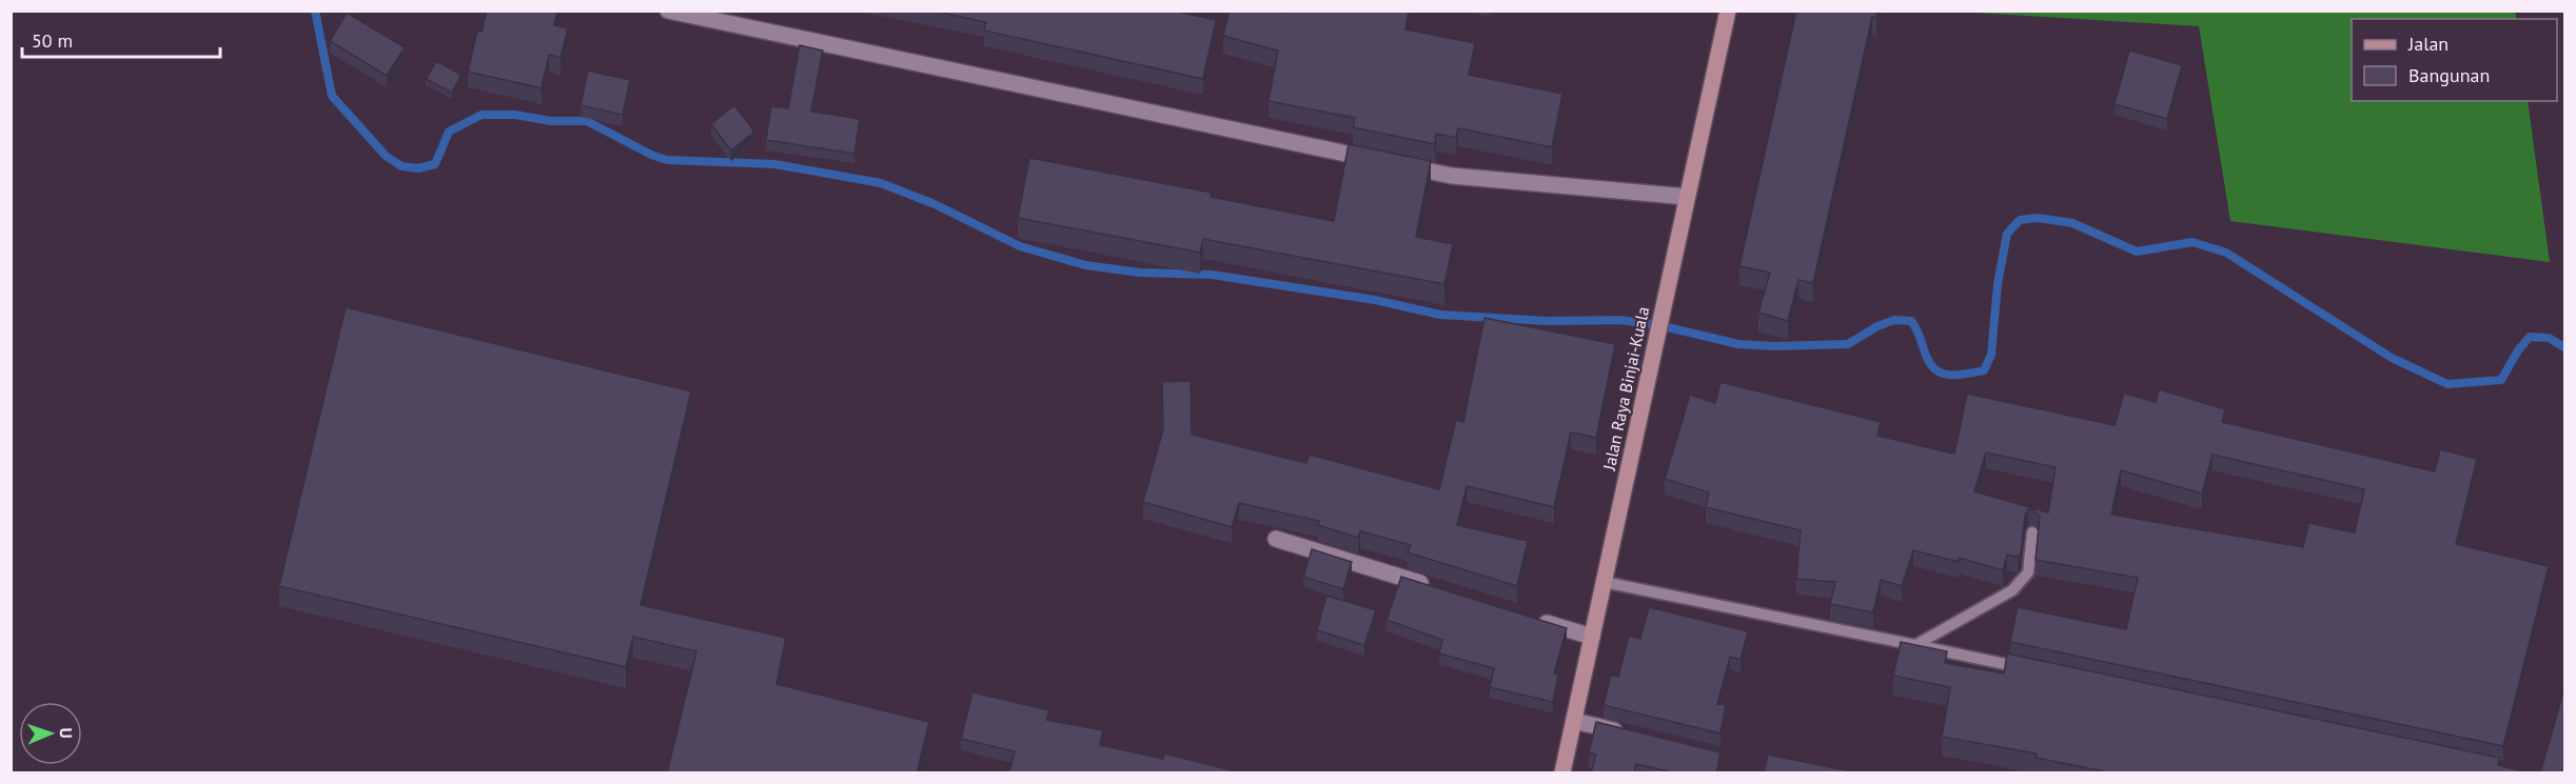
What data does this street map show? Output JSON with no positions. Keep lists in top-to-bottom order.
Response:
{
  "streets": {
    "main road": ["Jalan Raya Binjai-Kuala"]
  },
  "legend": ["Jalan", "Bangunan"],
  "scale_bar": "50 m",
  "north": "right"
}
